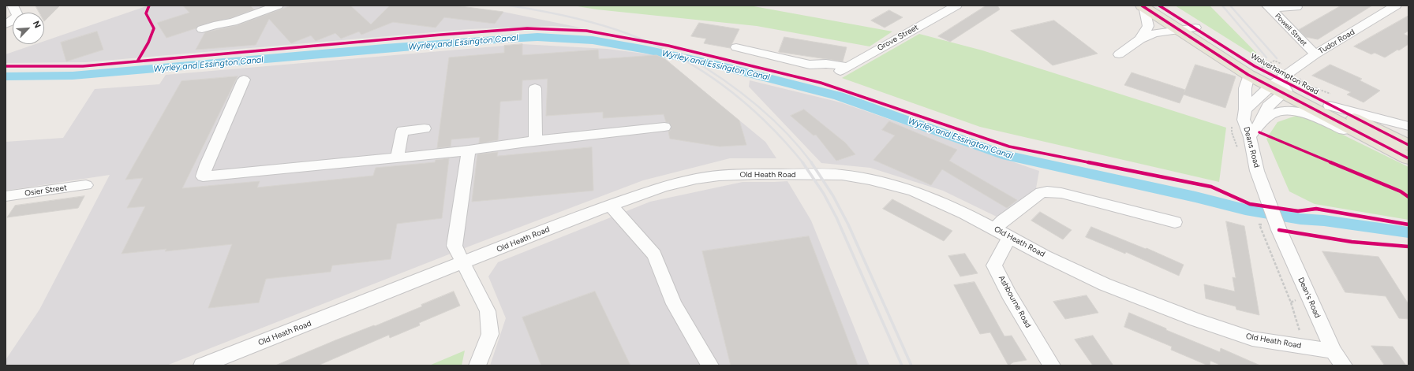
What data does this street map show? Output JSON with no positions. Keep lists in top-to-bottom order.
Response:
{
  "streets": {
    "main road": ["Wolverhampton Road"],
    "street": [
      "Powell Street",
      "Grove Street",
      "Tudor Road",
      "Deans Road",
      "Old Heath Road",
      "Osier Street",
      "Dean's Road",
      "Ashbourne Road"
    ]
  },
  "crossings": [
    ["Powell Street", "Tudor Road"],
    ["Tudor Road", "Wolverhampton Road"],
    ["Deans Road", "Dean's Road"],
    ["Old Heath Road", "Dean's Road"],
    ["Old Heath Road", "Ashbourne Road"]
  ],
  "water": ["Wyrley and Essington Canal"],
  "north": "top right"
}
